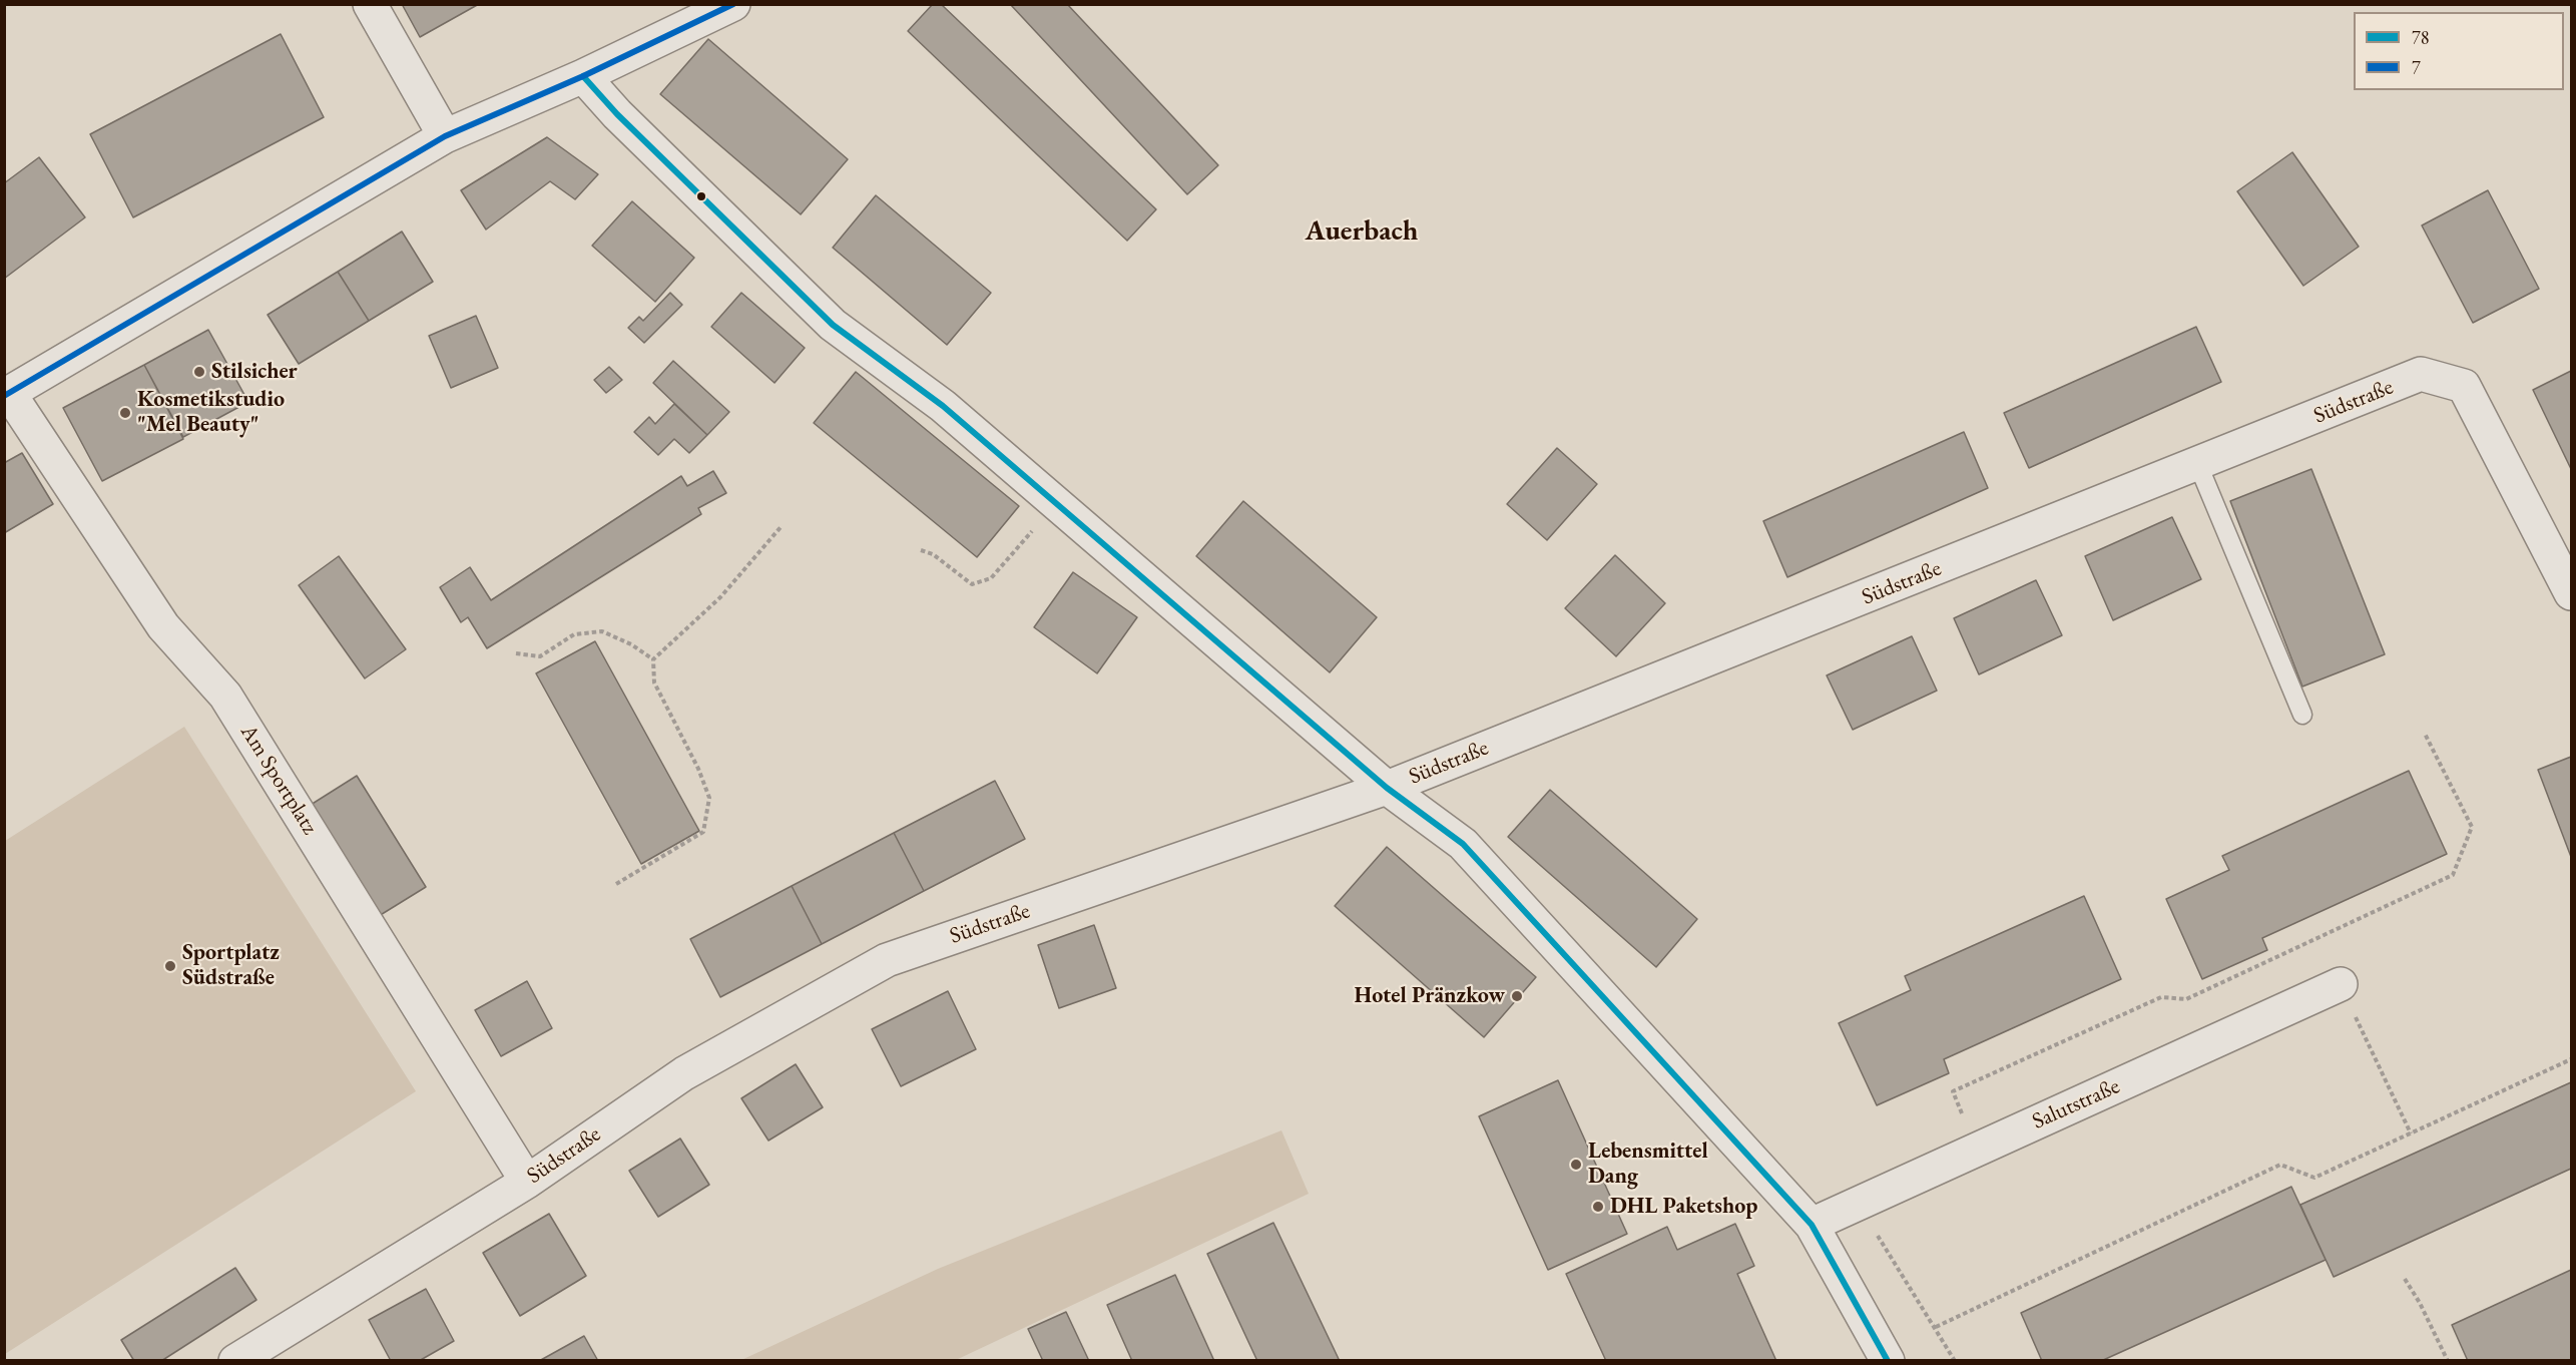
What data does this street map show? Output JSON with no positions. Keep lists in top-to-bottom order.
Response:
{
  "streets": {
    "street": ["Südstraße", "Am Sportplatz", "Salutstraße"]
  },
  "crossings": [
    ["Südstraße", "Am Sportplatz"]
  ],
  "districts": ["Auerbach"],
  "places": [
    "Stilsicher",
    "Kosmetikstudio \"Mel Beauty\"",
    "Sportplatz Südstraße",
    "Hotel Pränzkow",
    "Lebensmittel Dang",
    "DHL Paketshop"
  ],
  "lines": ["transit line 7", "transit line 78"],
  "legend": ["78", "7"]
}
